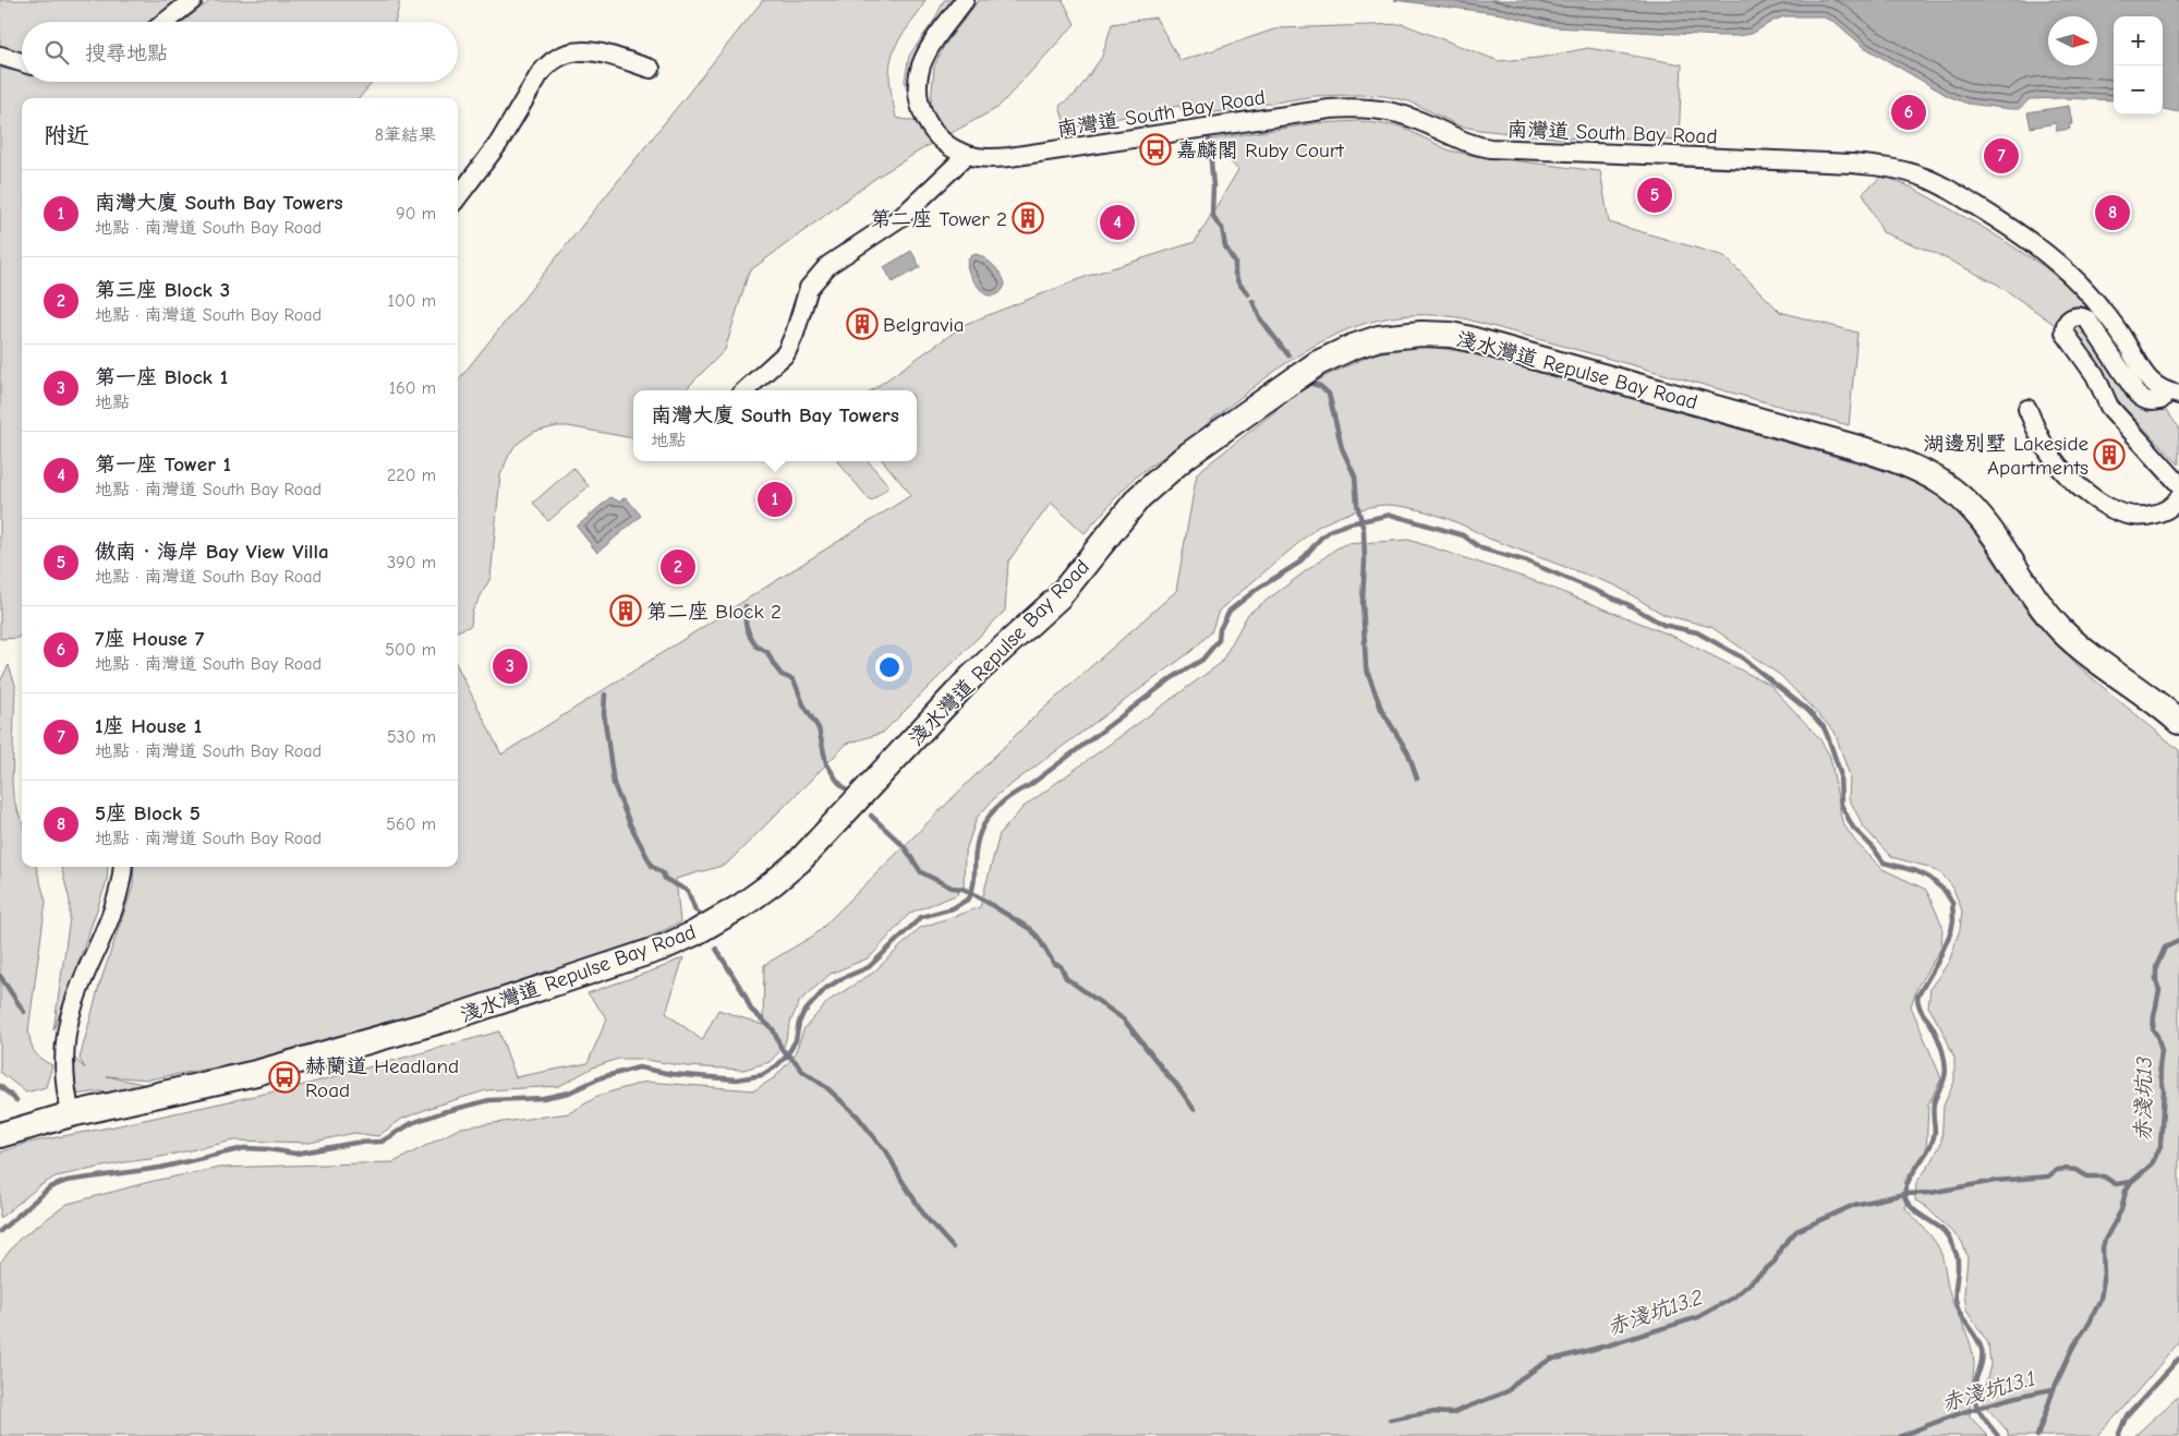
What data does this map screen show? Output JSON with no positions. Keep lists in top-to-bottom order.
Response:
{
  "streets": {
    "main road": ["淺水灣道 Repulse Bay Road"],
    "street": ["南灣道 South Bay Road"]
  },
  "water": ["赤淺坑13", "赤淺坑13.2", "赤淺坑13.1"],
  "places": {
    "bus stop": ["嘉麟閣 Ruby Court", "赫蘭道 Headland Road"],
    "building": [
      "第二座 Tower 2",
      "Belgravia",
      "湖邊別墅 Lakeside Apartments",
      "第二座 Block 2"
    ]
  },
  "north": "right",
  "page": {
    "map_buttons": ["+", "−"],
    "search": "搜尋地點",
    "pins": [
      "6",
      "7",
      "5",
      "8",
      "4",
      "1",
      "2",
      "3"
    ],
    "heading": ["附近", "8筆結果"],
    "list": [
      {
        "mark": "1",
        "name": "南灣大廈 South Bay Towers",
        "note": "地點 · 南灣道 South Bay Road",
        "value": "90 m"
      },
      {
        "mark": "2",
        "name": "第三座 Block 3",
        "note": "地點 · 南灣道 South Bay Road",
        "value": "100 m"
      },
      {
        "mark": "3",
        "name": "第一座 Block 1",
        "note": "地點",
        "value": "160 m"
      },
      {
        "mark": "4",
        "name": "第一座 Tower 1",
        "note": "地點 · 南灣道 South Bay Road",
        "value": "220 m"
      },
      {
        "mark": "5",
        "name": "傲南．海岸 Bay View Villa",
        "note": "地點 · 南灣道 South Bay Road",
        "value": "390 m"
      },
      {
        "mark": "6",
        "name": "7座 House 7",
        "note": "地點 · 南灣道 South Bay Road",
        "value": "500 m"
      },
      {
        "mark": "7",
        "name": "1座 House 1",
        "note": "地點 · 南灣道 South Bay Road",
        "value": "530 m"
      },
      {
        "mark": "8",
        "name": "5座 Block 5",
        "note": "地點 · 南灣道 South Bay Road",
        "value": "560 m"
      }
    ],
    "popup": ["南灣大廈 South Bay Towers", "地點"]
  }
}
